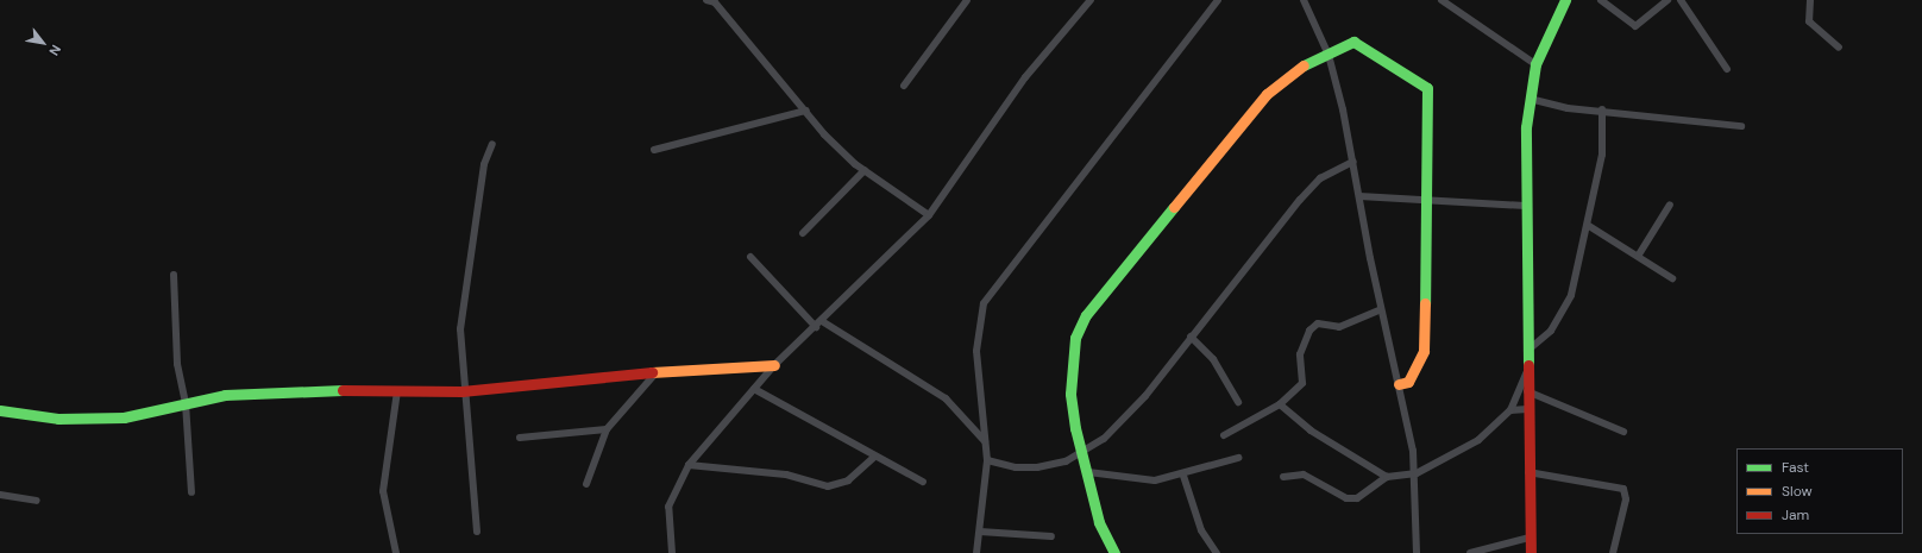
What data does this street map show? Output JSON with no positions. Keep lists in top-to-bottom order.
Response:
{
  "legend": ["Fast", "Slow", "Jam"],
  "north": "bottom right"
}
